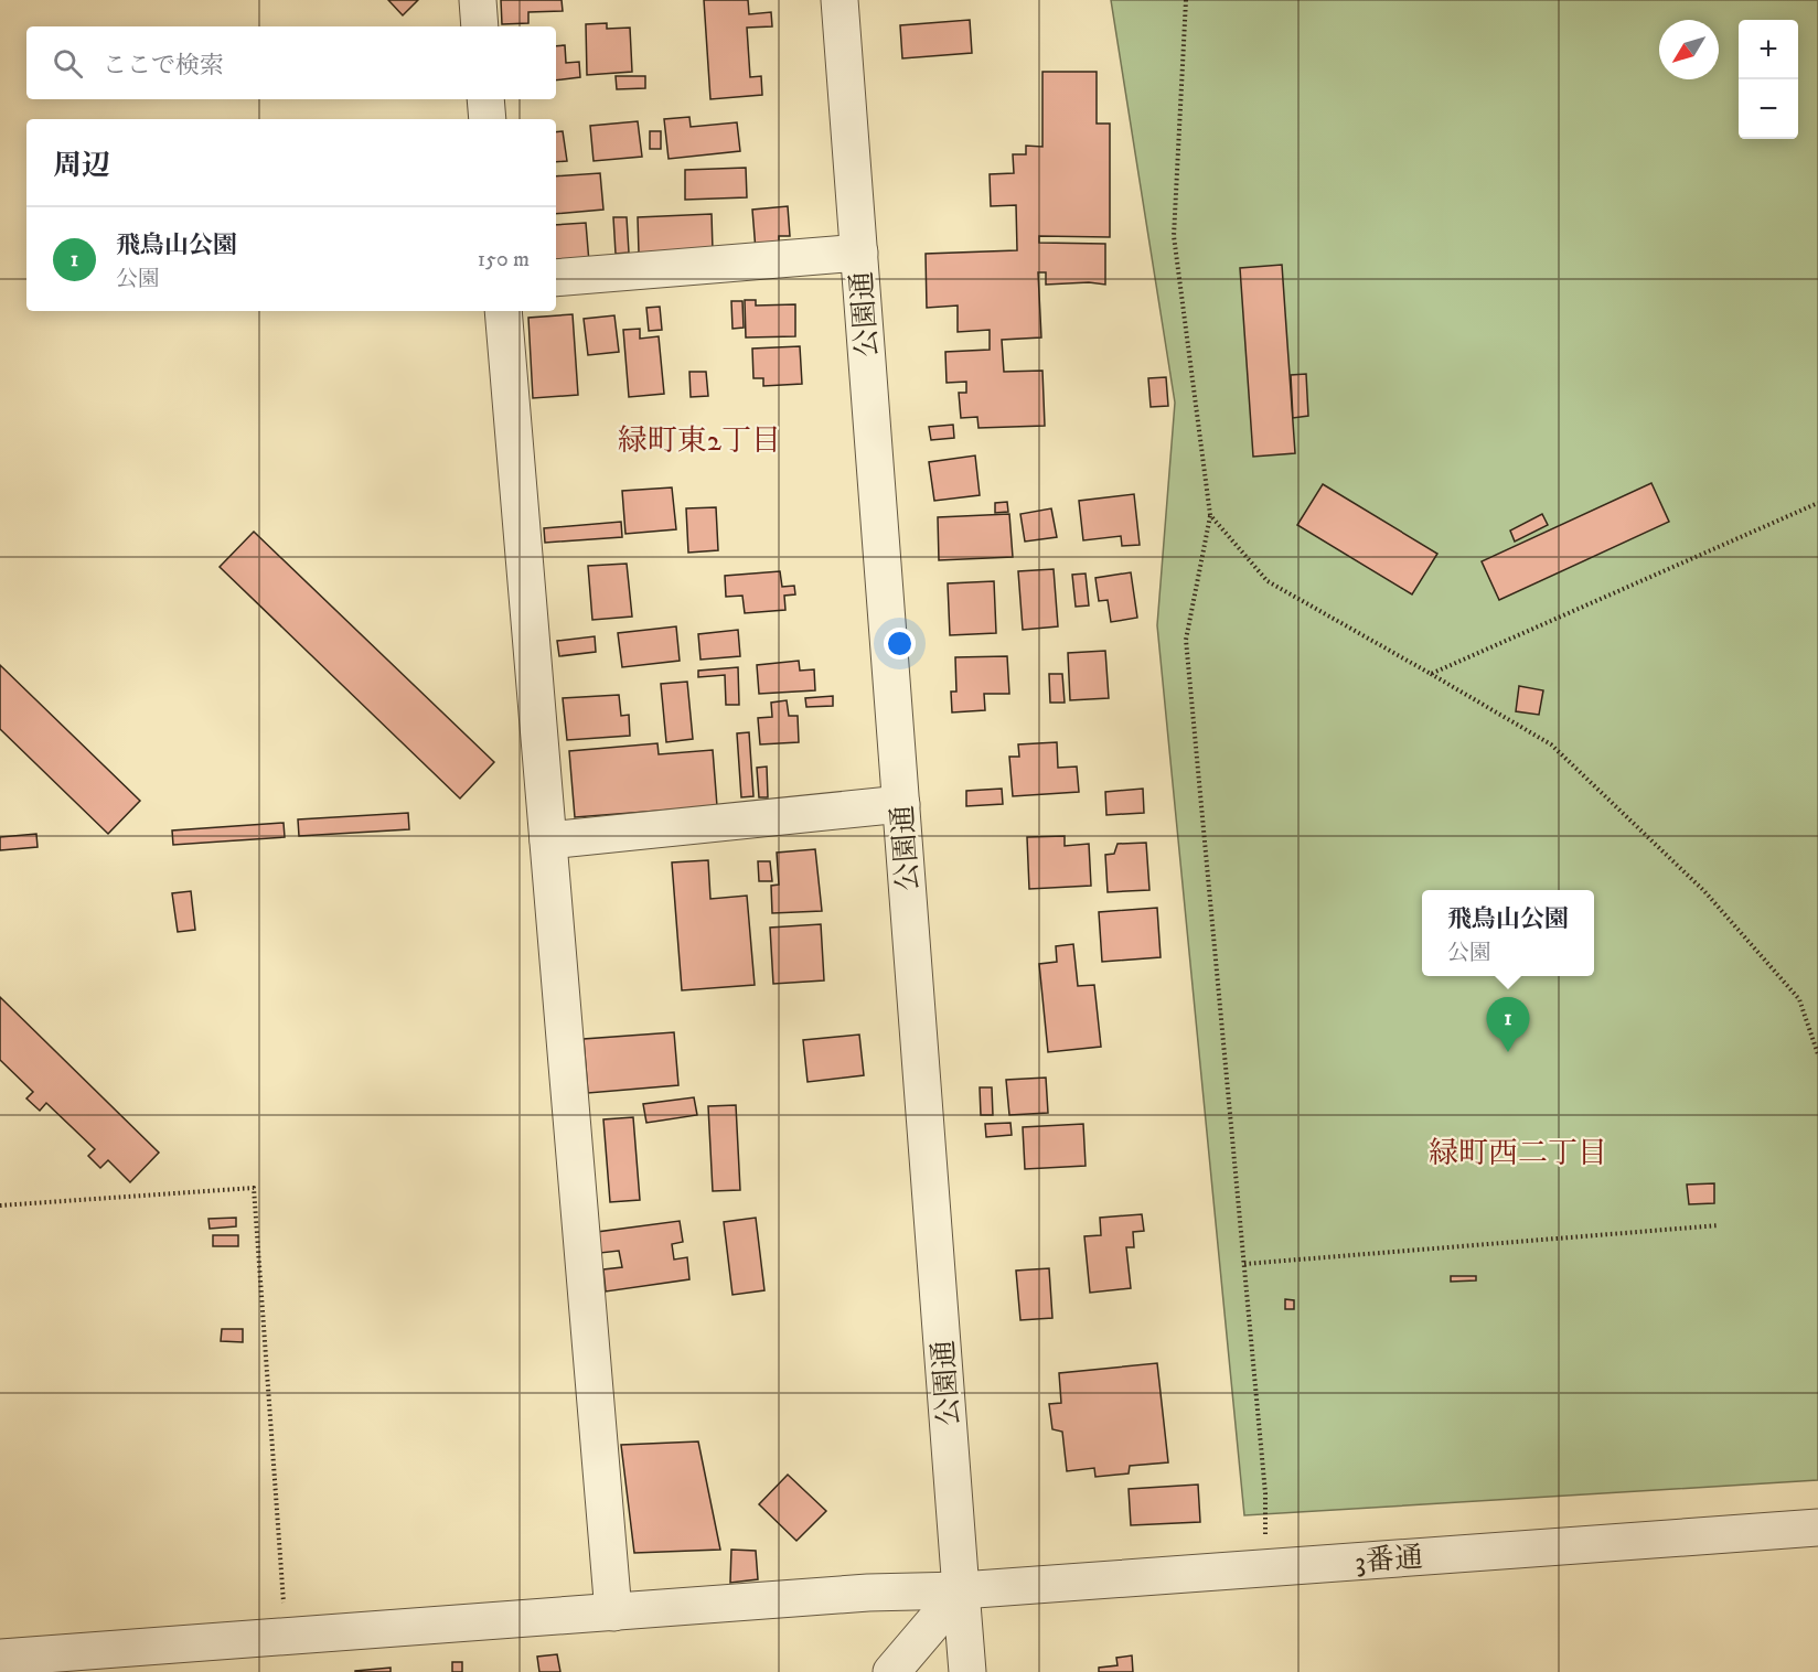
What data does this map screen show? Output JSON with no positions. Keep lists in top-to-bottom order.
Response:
{
  "streets": {
    "street": ["公園通", "3番通"]
  },
  "crossings": [
    ["公園通", "3番通"]
  ],
  "districts": ["緑町東2丁目", "緑町西二丁目"],
  "north": "bottom left",
  "page": {
    "map_buttons": ["+", "−"],
    "search": "ここで検索",
    "heading": "周辺",
    "list": [
      {
        "mark": "1",
        "name": "飛鳥山公園",
        "note": "公園",
        "value": "150 m"
      }
    ],
    "popup": ["飛鳥山公園", "公園"],
    "pins": "1"
  }
}
